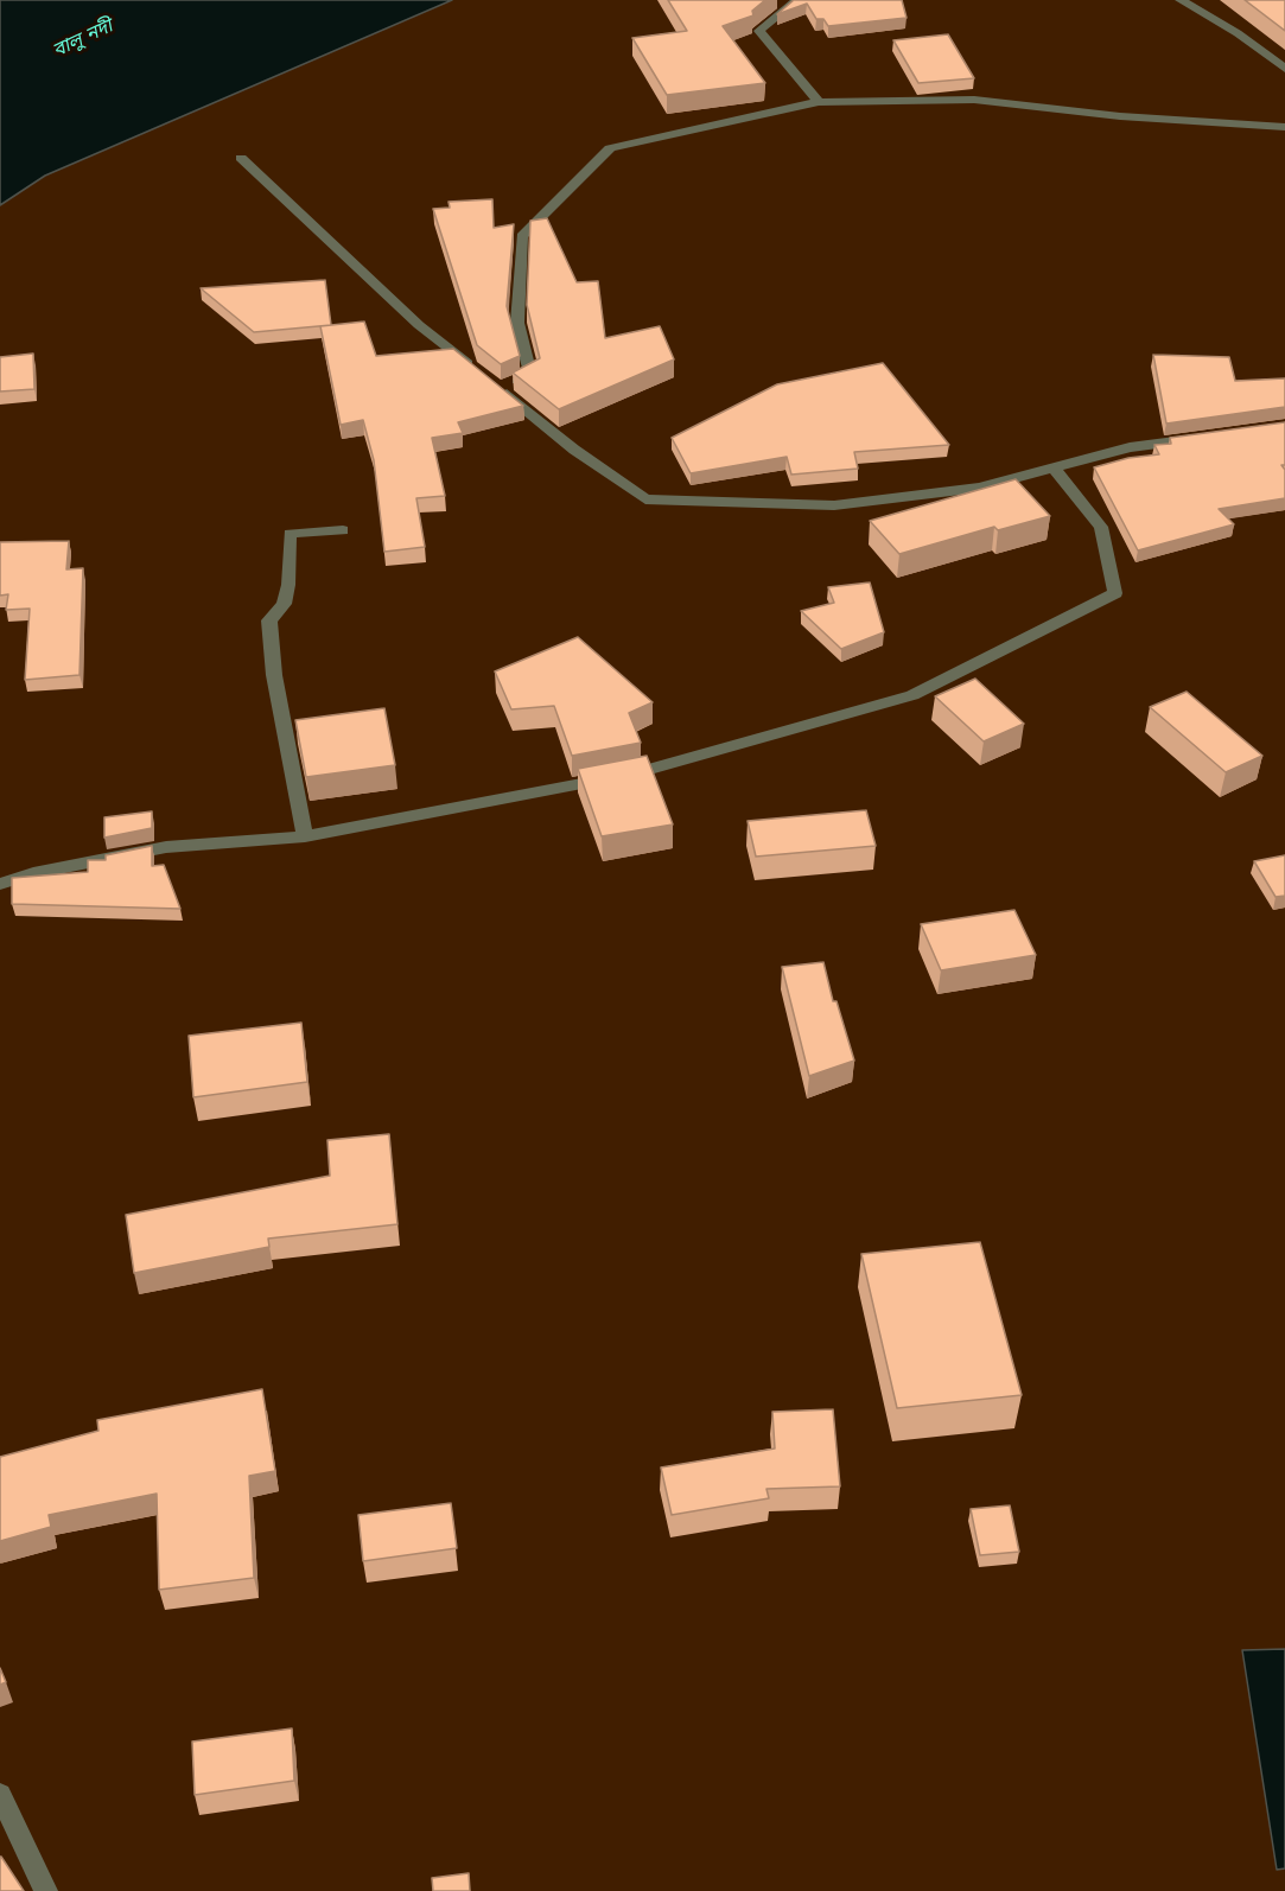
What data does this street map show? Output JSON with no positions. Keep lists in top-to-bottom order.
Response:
{
  "water": ["বালু নদী"]
}
